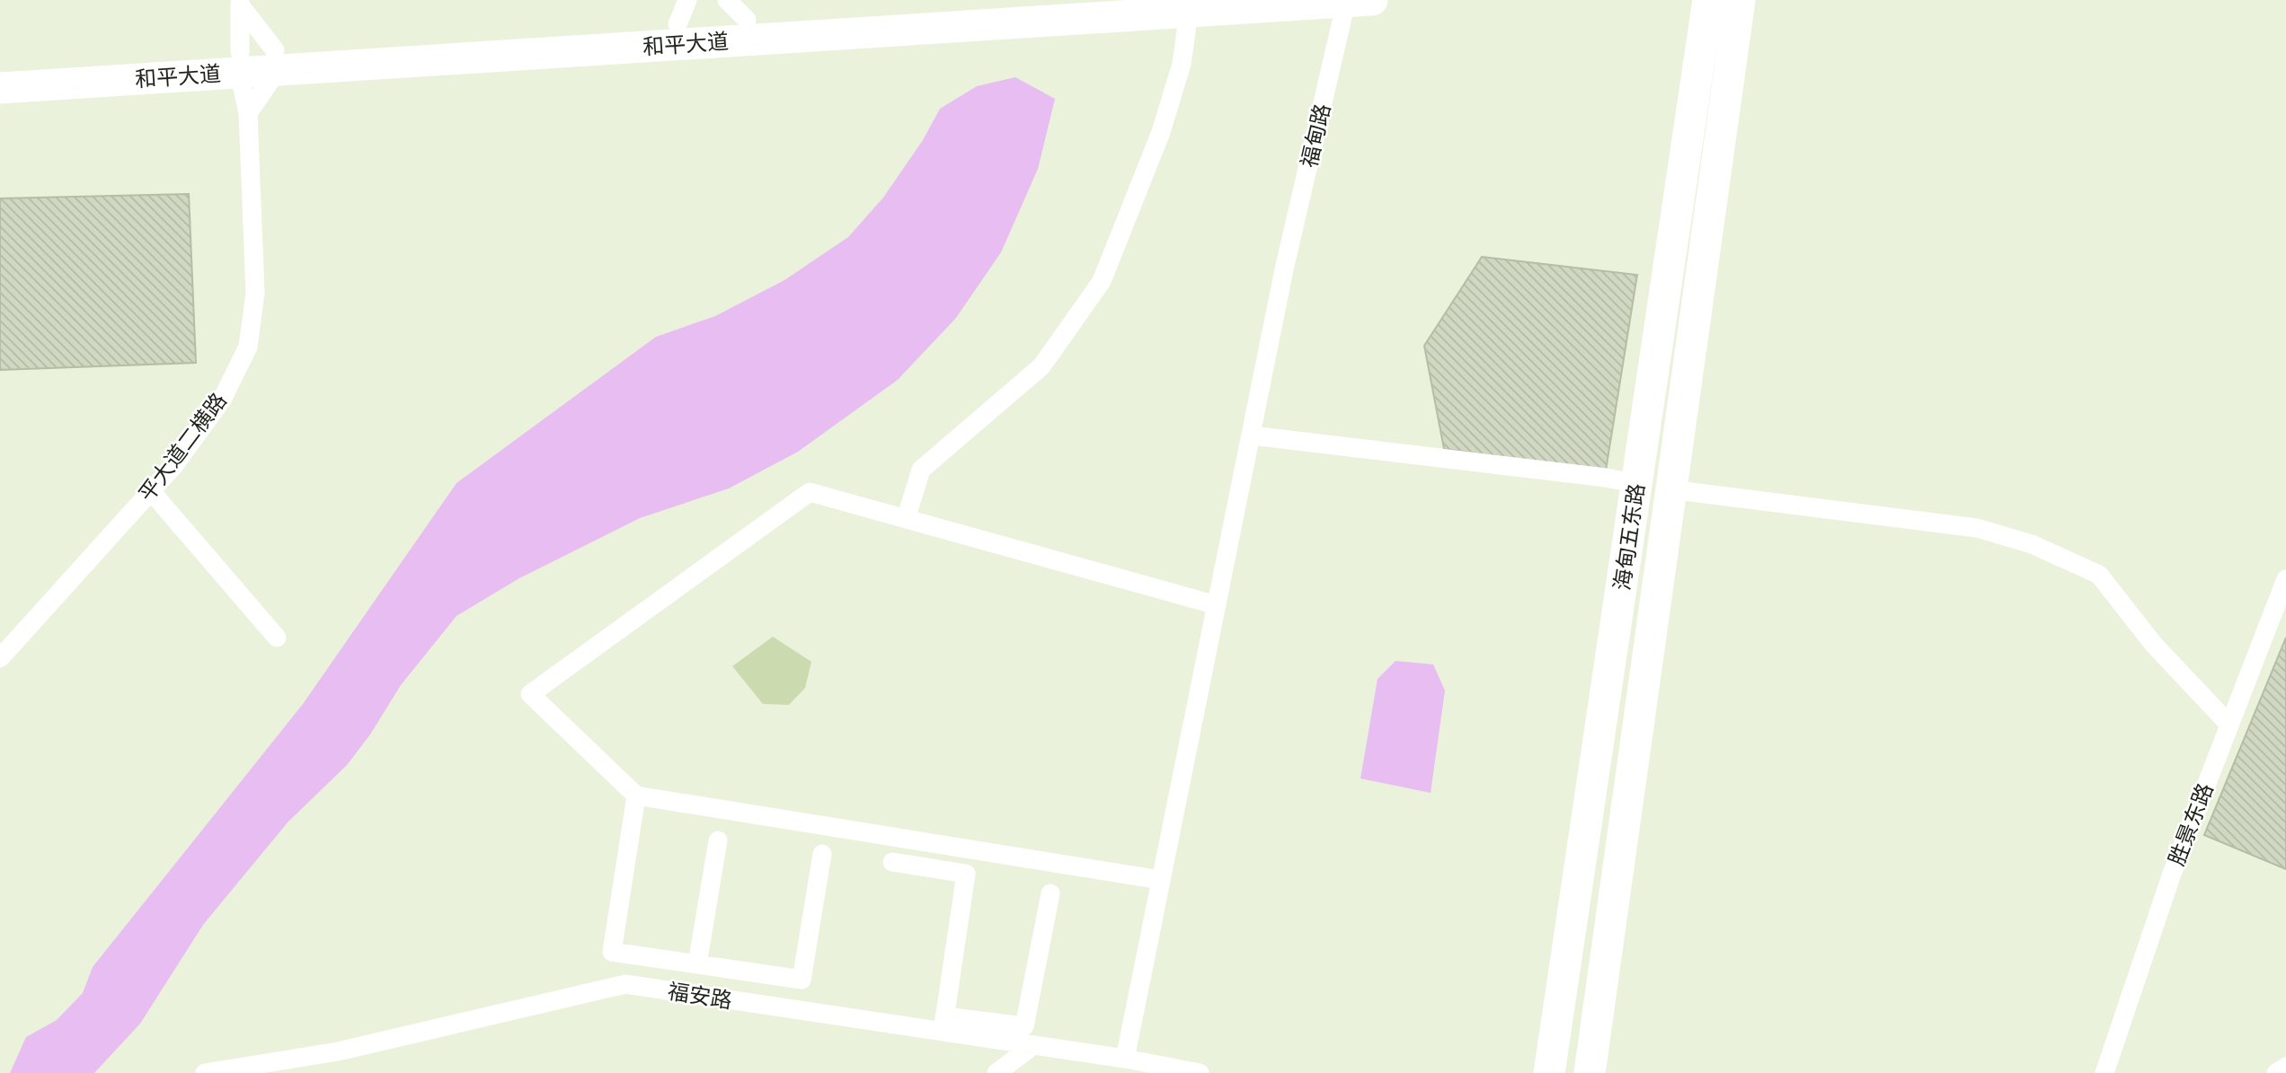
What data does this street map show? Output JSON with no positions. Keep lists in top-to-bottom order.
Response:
{
  "streets": {
    "main road": ["和平大道", "海甸五东路"],
    "street": [
      "福甸路",
      "平大道二横路",
      "胜景东路",
      "福安路"
    ]
  },
  "crossings": [
    ["和平大道", "福甸路"],
    ["和平大道", "平大道二横路"],
    ["福甸路", "福安路"]
  ]
}
